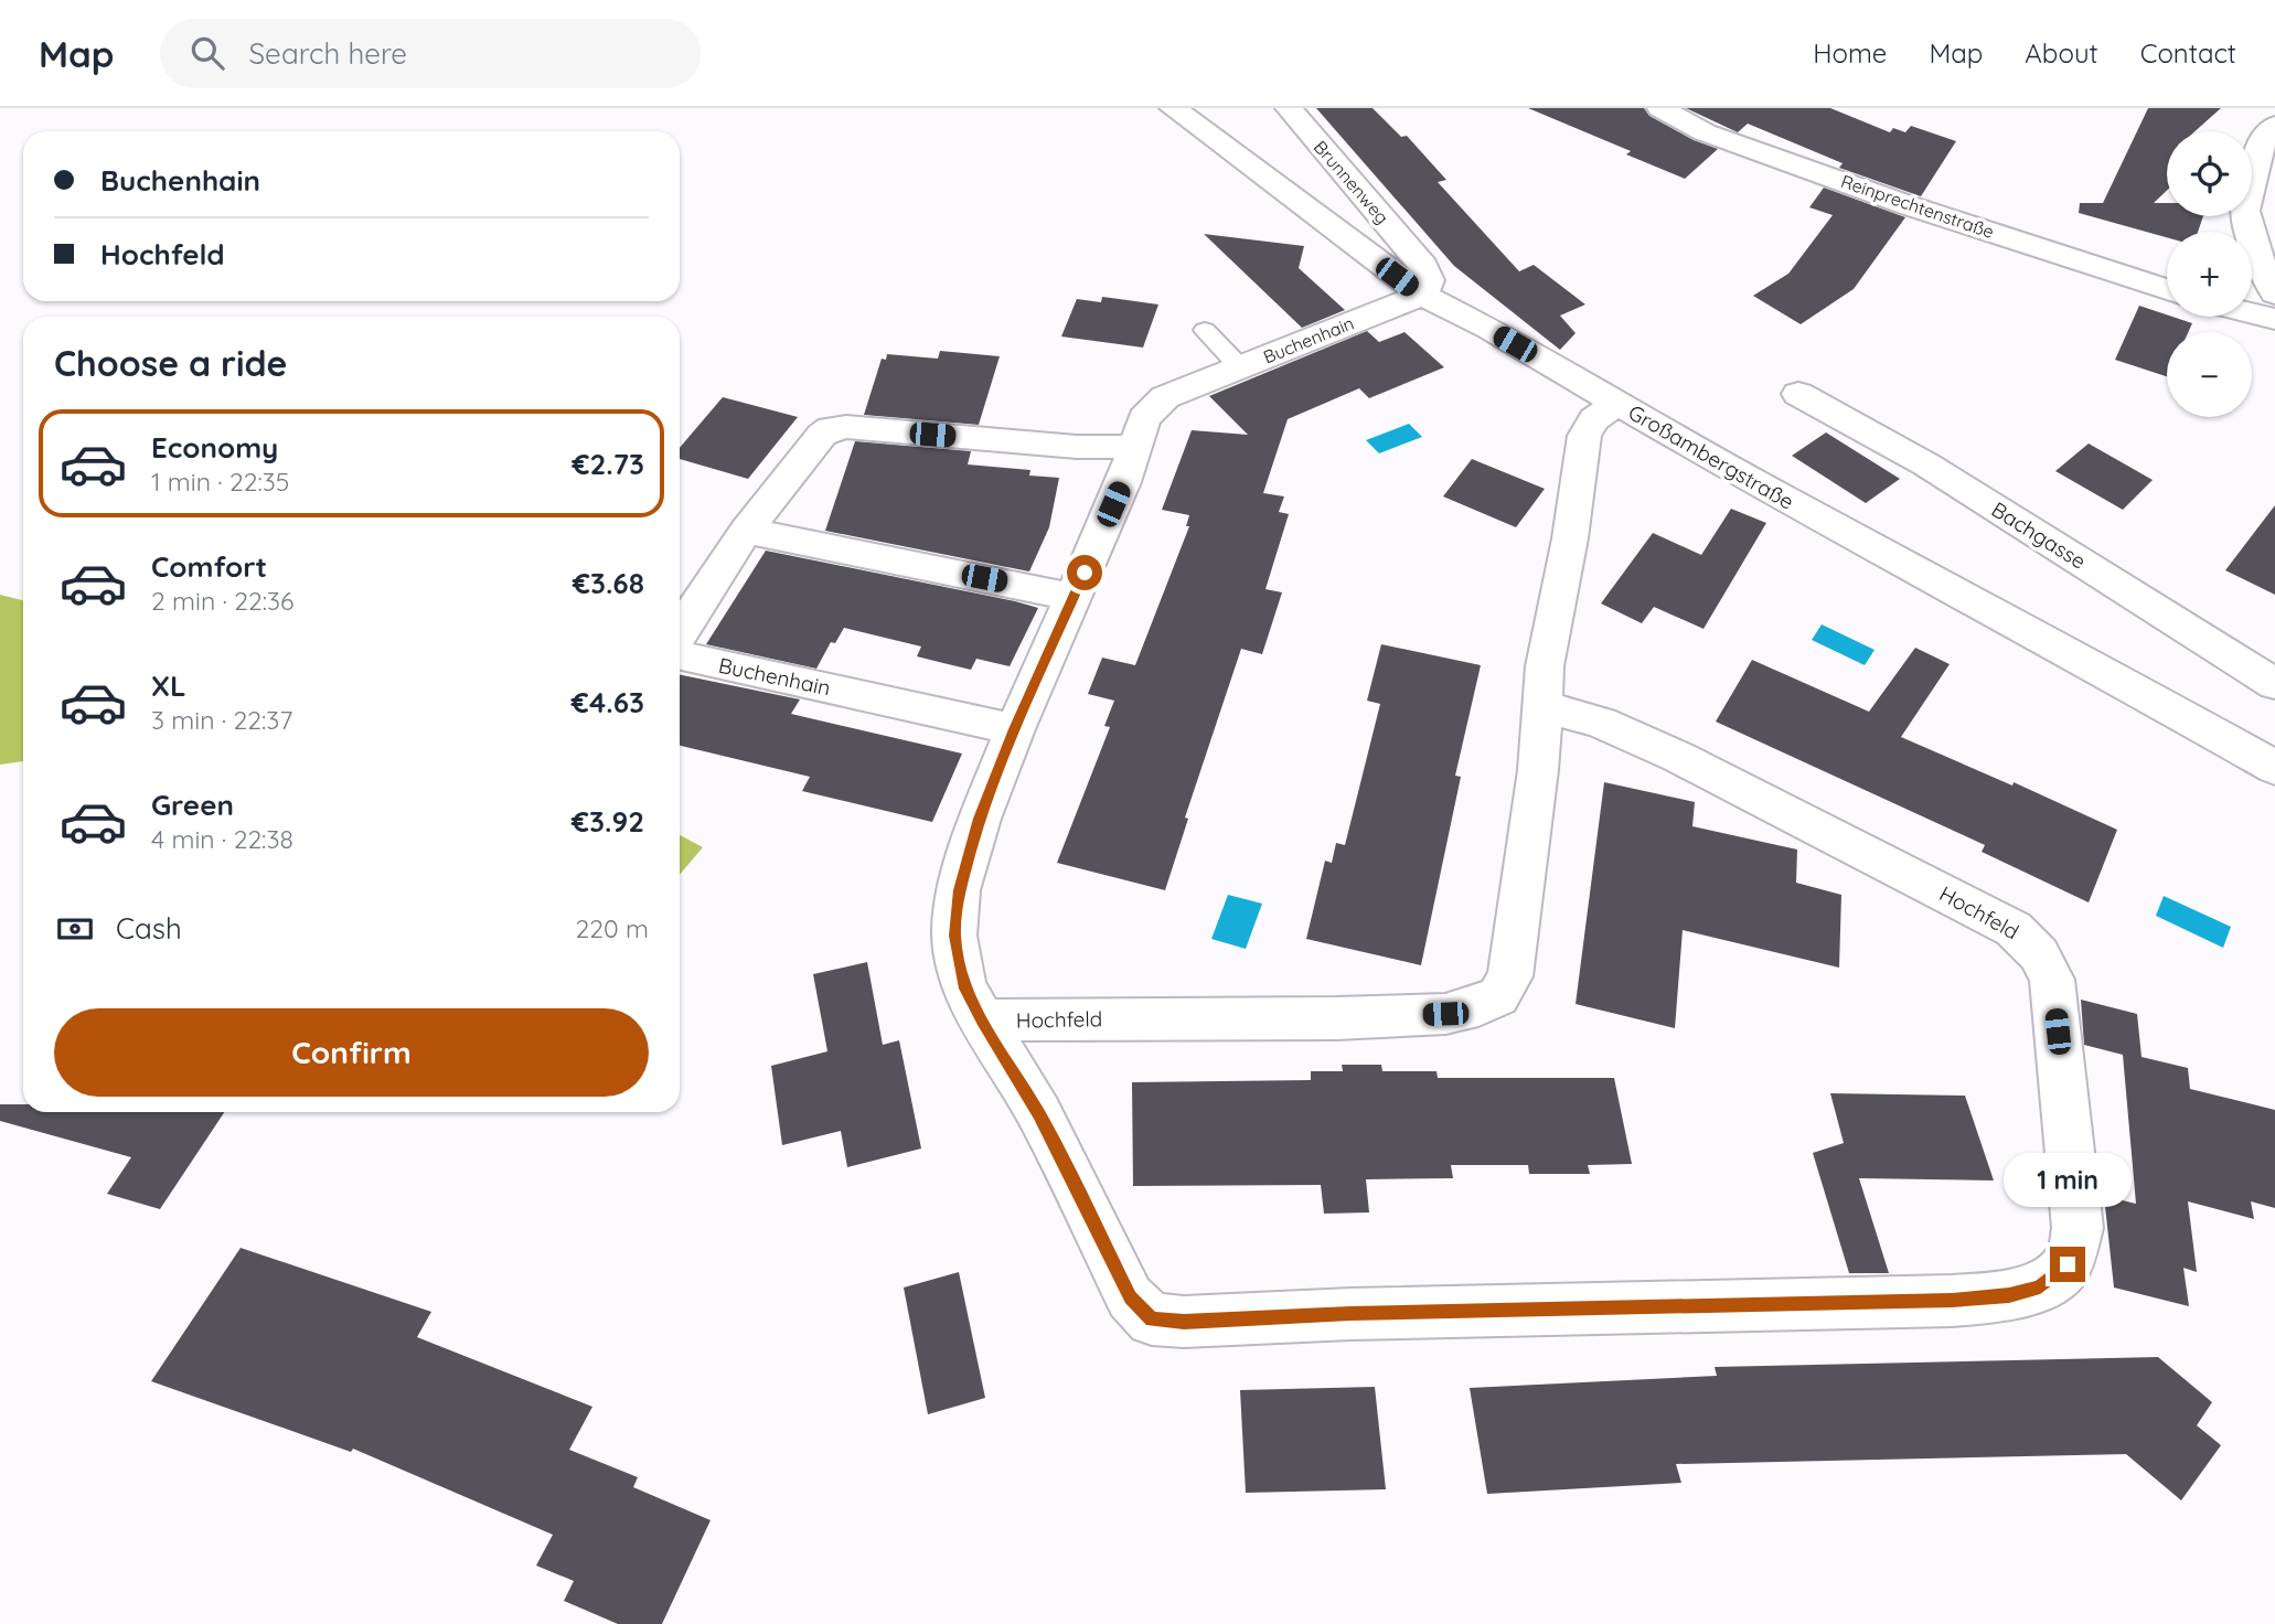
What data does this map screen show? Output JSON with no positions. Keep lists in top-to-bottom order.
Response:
{
  "streets": {
    "street": [
      "Brunnenweg",
      "Reinprechtenstraße",
      "Buchenhain",
      "Großambergstraße",
      "Bachgasse",
      "Hochfeld"
    ]
  },
  "crossings": [
    ["Brunnenweg", "Buchenhain"],
    ["Brunnenweg", "Großambergstraße"],
    ["Buchenhain", "Großambergstraße"],
    ["Buchenhain", "Hochfeld"],
    ["Großambergstraße", "Hochfeld"]
  ],
  "page": {
    "header": "Map",
    "search": "Search here",
    "nav": [
      "Home",
      "Map",
      "About",
      "Contact"
    ],
    "map_buttons": ["+", "−"],
    "banner": ["Buchenhain", "Hochfeld"],
    "heading": "Choose a ride",
    "list": [
      {
        "name": "Economy",
        "note": "1 min · 22:35",
        "value": "€2.73"
      },
      {
        "name": "Comfort",
        "note": "2 min · 22:36",
        "value": "€3.68"
      },
      {
        "name": "XL",
        "note": "3 min · 22:37",
        "value": "€4.63"
      },
      {
        "name": "Green",
        "note": "4 min · 22:38",
        "value": "€3.92"
      }
    ],
    "pay": ["Cash", "220 m"],
    "buttons": "Confirm",
    "bubble": "1 min"
  }
}
